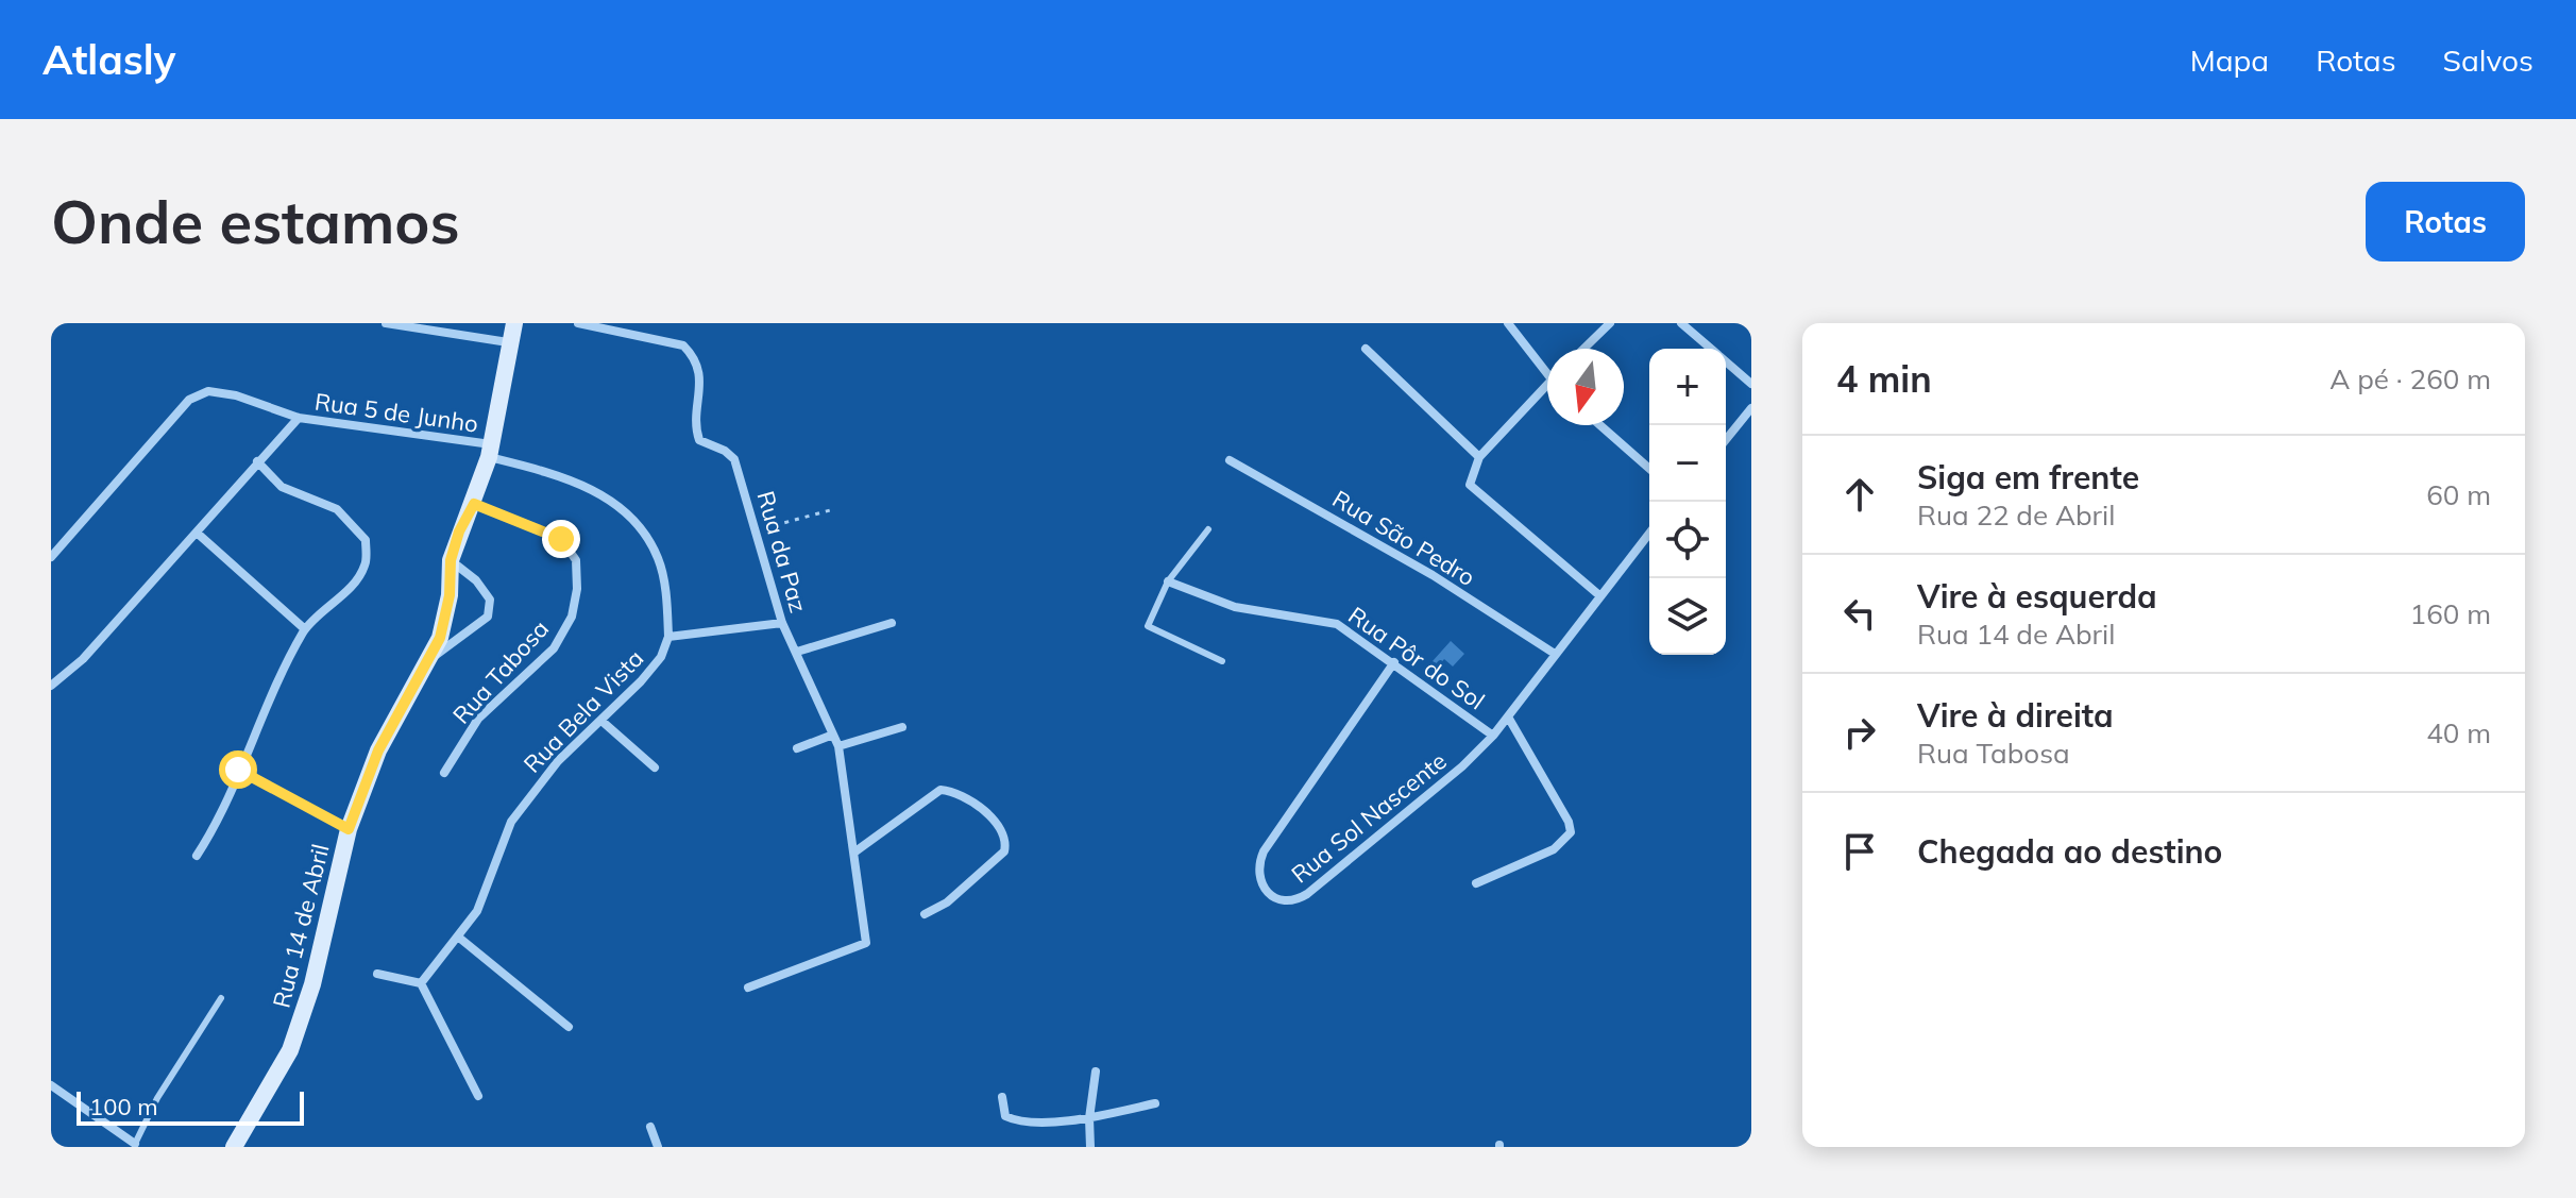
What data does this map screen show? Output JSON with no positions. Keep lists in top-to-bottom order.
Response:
{
  "streets": {
    "street": [
      "Rua 5 de Junho",
      "Rua São Pedro",
      "Rua da Paz",
      "Rua Pôr do Sol",
      "Rua Tabosa",
      "Rua Bela Vista",
      "Rua Sol Nascente",
      "Rua 14 de Abril"
    ]
  },
  "crossings": [
    ["Rua 5 de Junho", "Rua Bela Vista"],
    ["Rua 5 de Junho", "Rua 14 de Abril"],
    ["Rua São Pedro", "Rua Sol Nascente"],
    ["Rua da Paz", "Rua Bela Vista"],
    ["Rua Pôr do Sol", "Rua Sol Nascente"],
    ["Rua Tabosa", "Rua 14 de Abril"],
    ["Rua Bela Vista", "Rua 14 de Abril"]
  ],
  "scale_bar": "100 m",
  "north": "bottom",
  "page": {
    "header": "Atlasly",
    "nav": ["Mapa", "Rotas", "Salvos"],
    "buttons": "Rotas",
    "title": "Onde estamos",
    "heading": ["4 min", "A pé · 260 m"],
    "map_buttons": ["+", "−"],
    "list": [
      ["Siga em frente", "Rua 22 de Abril", "60 m"],
      ["Vire à esquerda", "Rua 14 de Abril", "160 m"],
      ["Vire à direita", "Rua Tabosa", "40 m"],
      "Chegada ao destino"
    ],
    "scale": "100 m"
  }
}
